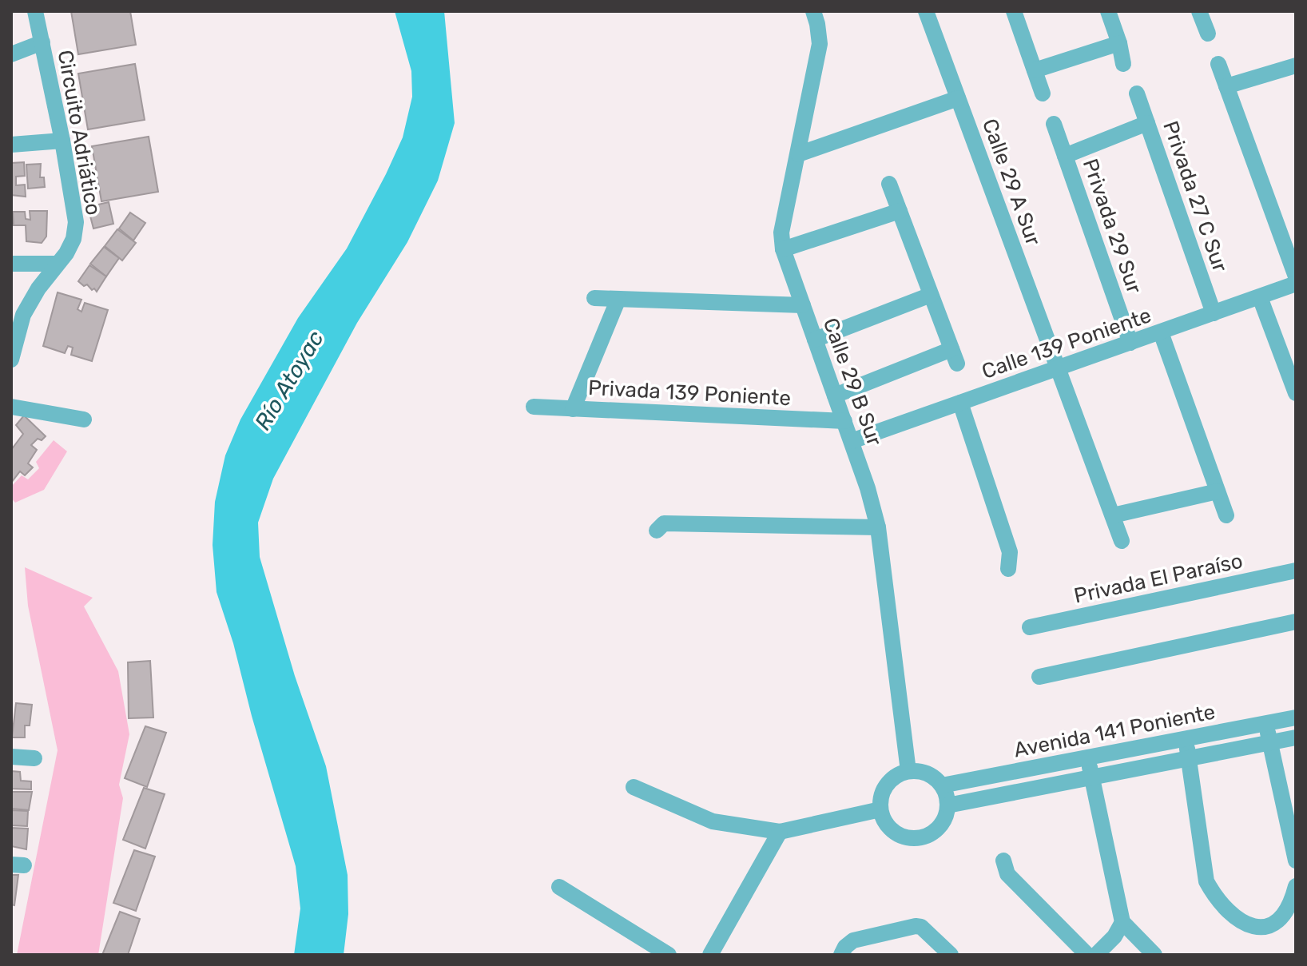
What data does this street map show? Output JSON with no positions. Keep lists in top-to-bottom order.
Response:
{
  "streets": {
    "street": [
      "Circuito Adriático",
      "Calle 29 A Sur",
      "Privada 27 C Sur",
      "Privada 29 Sur",
      "Calle 139 Poniente",
      "Calle 29 B Sur",
      "Privada 139 Poniente",
      "Privada El Paraíso",
      "Avenida 141 Poniente"
    ]
  },
  "crossings": [
    ["Calle 29 A Sur", "Calle 139 Poniente"],
    ["Privada 27 C Sur", "Calle 139 Poniente"],
    ["Privada 29 Sur", "Calle 139 Poniente"],
    ["Calle 139 Poniente", "Calle 29 B Sur"],
    ["Calle 29 B Sur", "Privada 139 Poniente"],
    ["Calle 29 B Sur", "Avenida 141 Poniente"]
  ],
  "water": ["Río Atoyac"]
}
